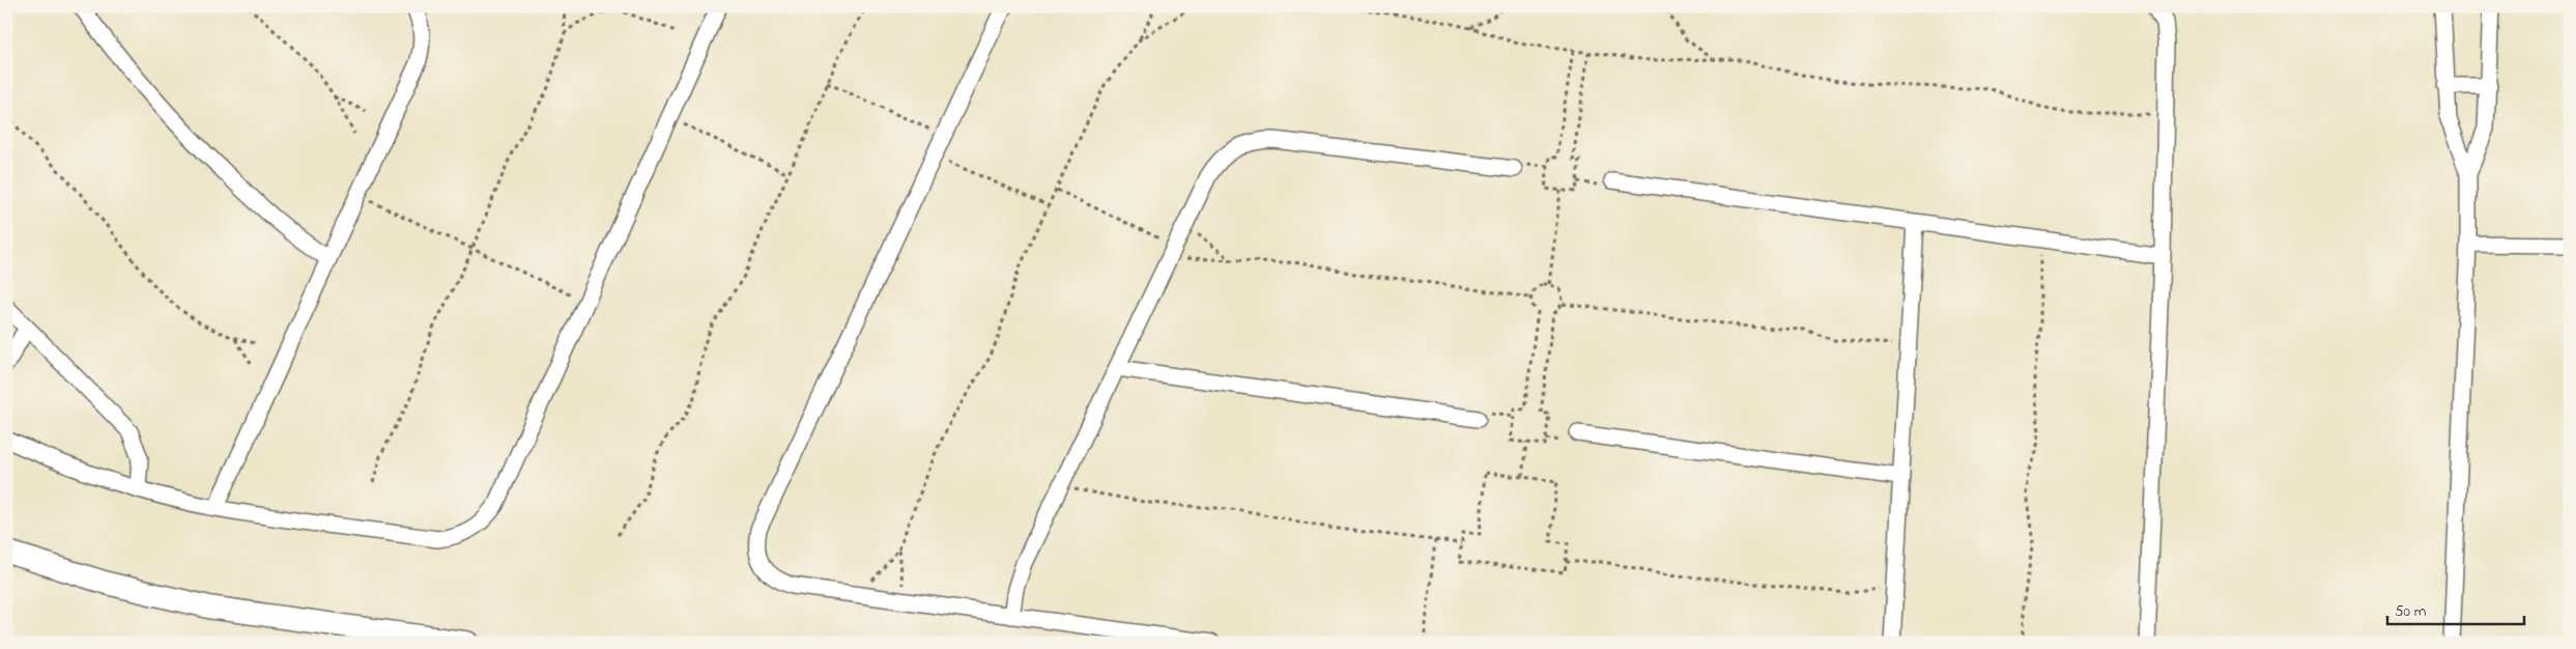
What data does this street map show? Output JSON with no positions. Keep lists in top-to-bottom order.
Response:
{
  "scale_bar": "50 m"
}
